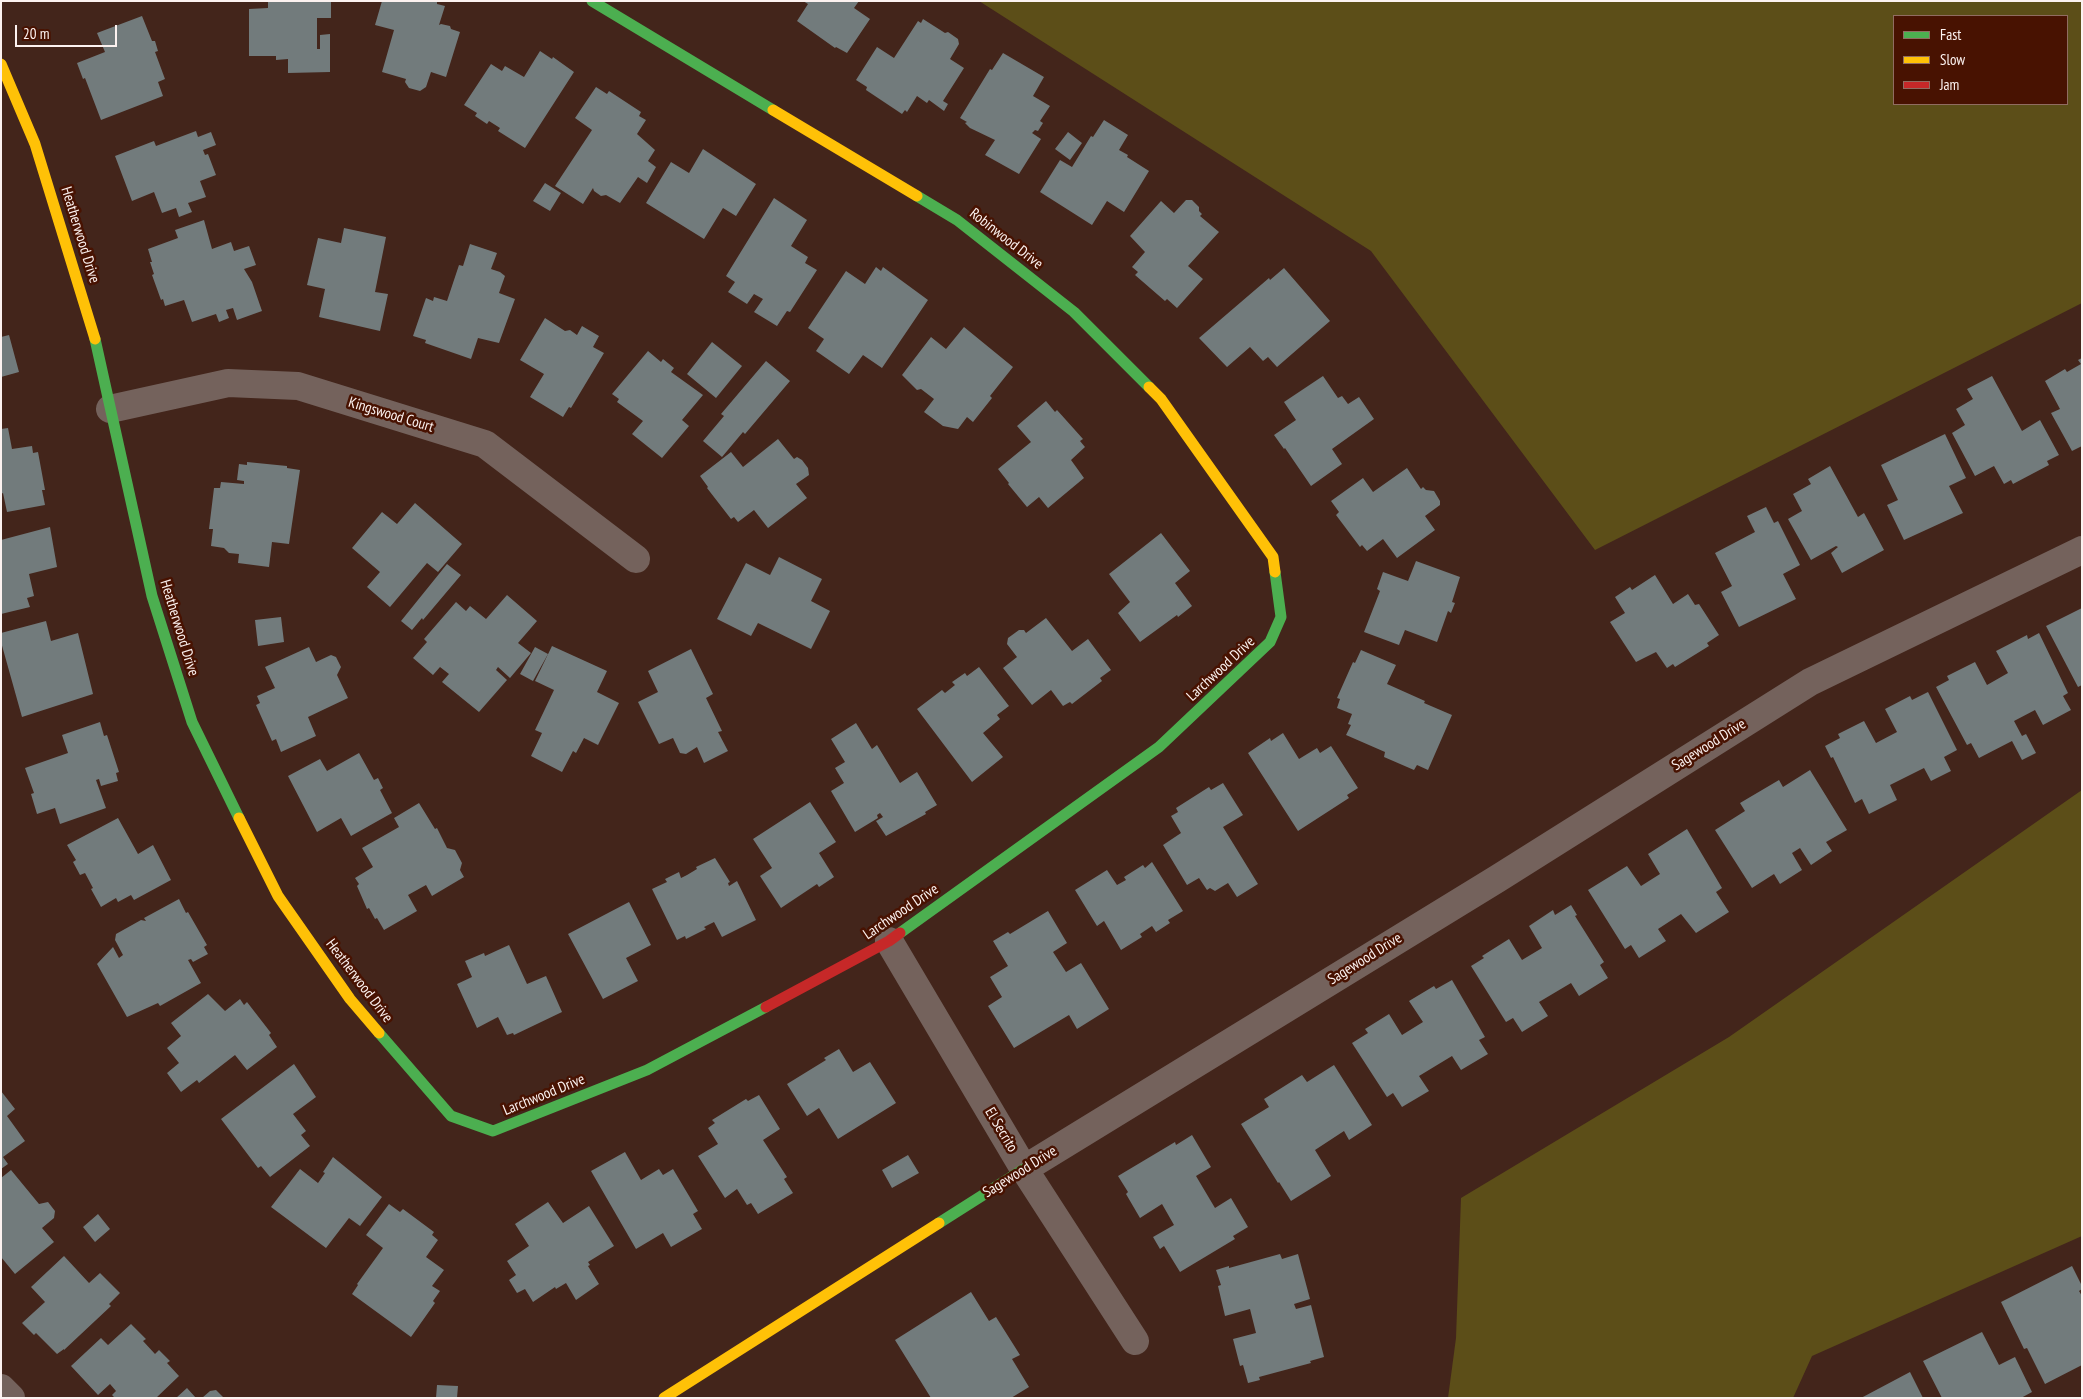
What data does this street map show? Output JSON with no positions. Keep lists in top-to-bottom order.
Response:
{
  "streets": {
    "street": [
      "Heatherwood Drive",
      "Robinwood Drive",
      "Kingswood Court",
      "Larchwood Drive",
      "Sagewood Drive",
      "El Secrito"
    ]
  },
  "crossings": [
    ["Heatherwood Drive", "Kingswood Court"],
    ["Heatherwood Drive", "Larchwood Drive"],
    ["Robinwood Drive", "Larchwood Drive"],
    ["Larchwood Drive", "El Secrito"],
    ["Sagewood Drive", "El Secrito"]
  ],
  "legend": ["Fast", "Slow", "Jam"],
  "scale_bar": "20 m"
}
